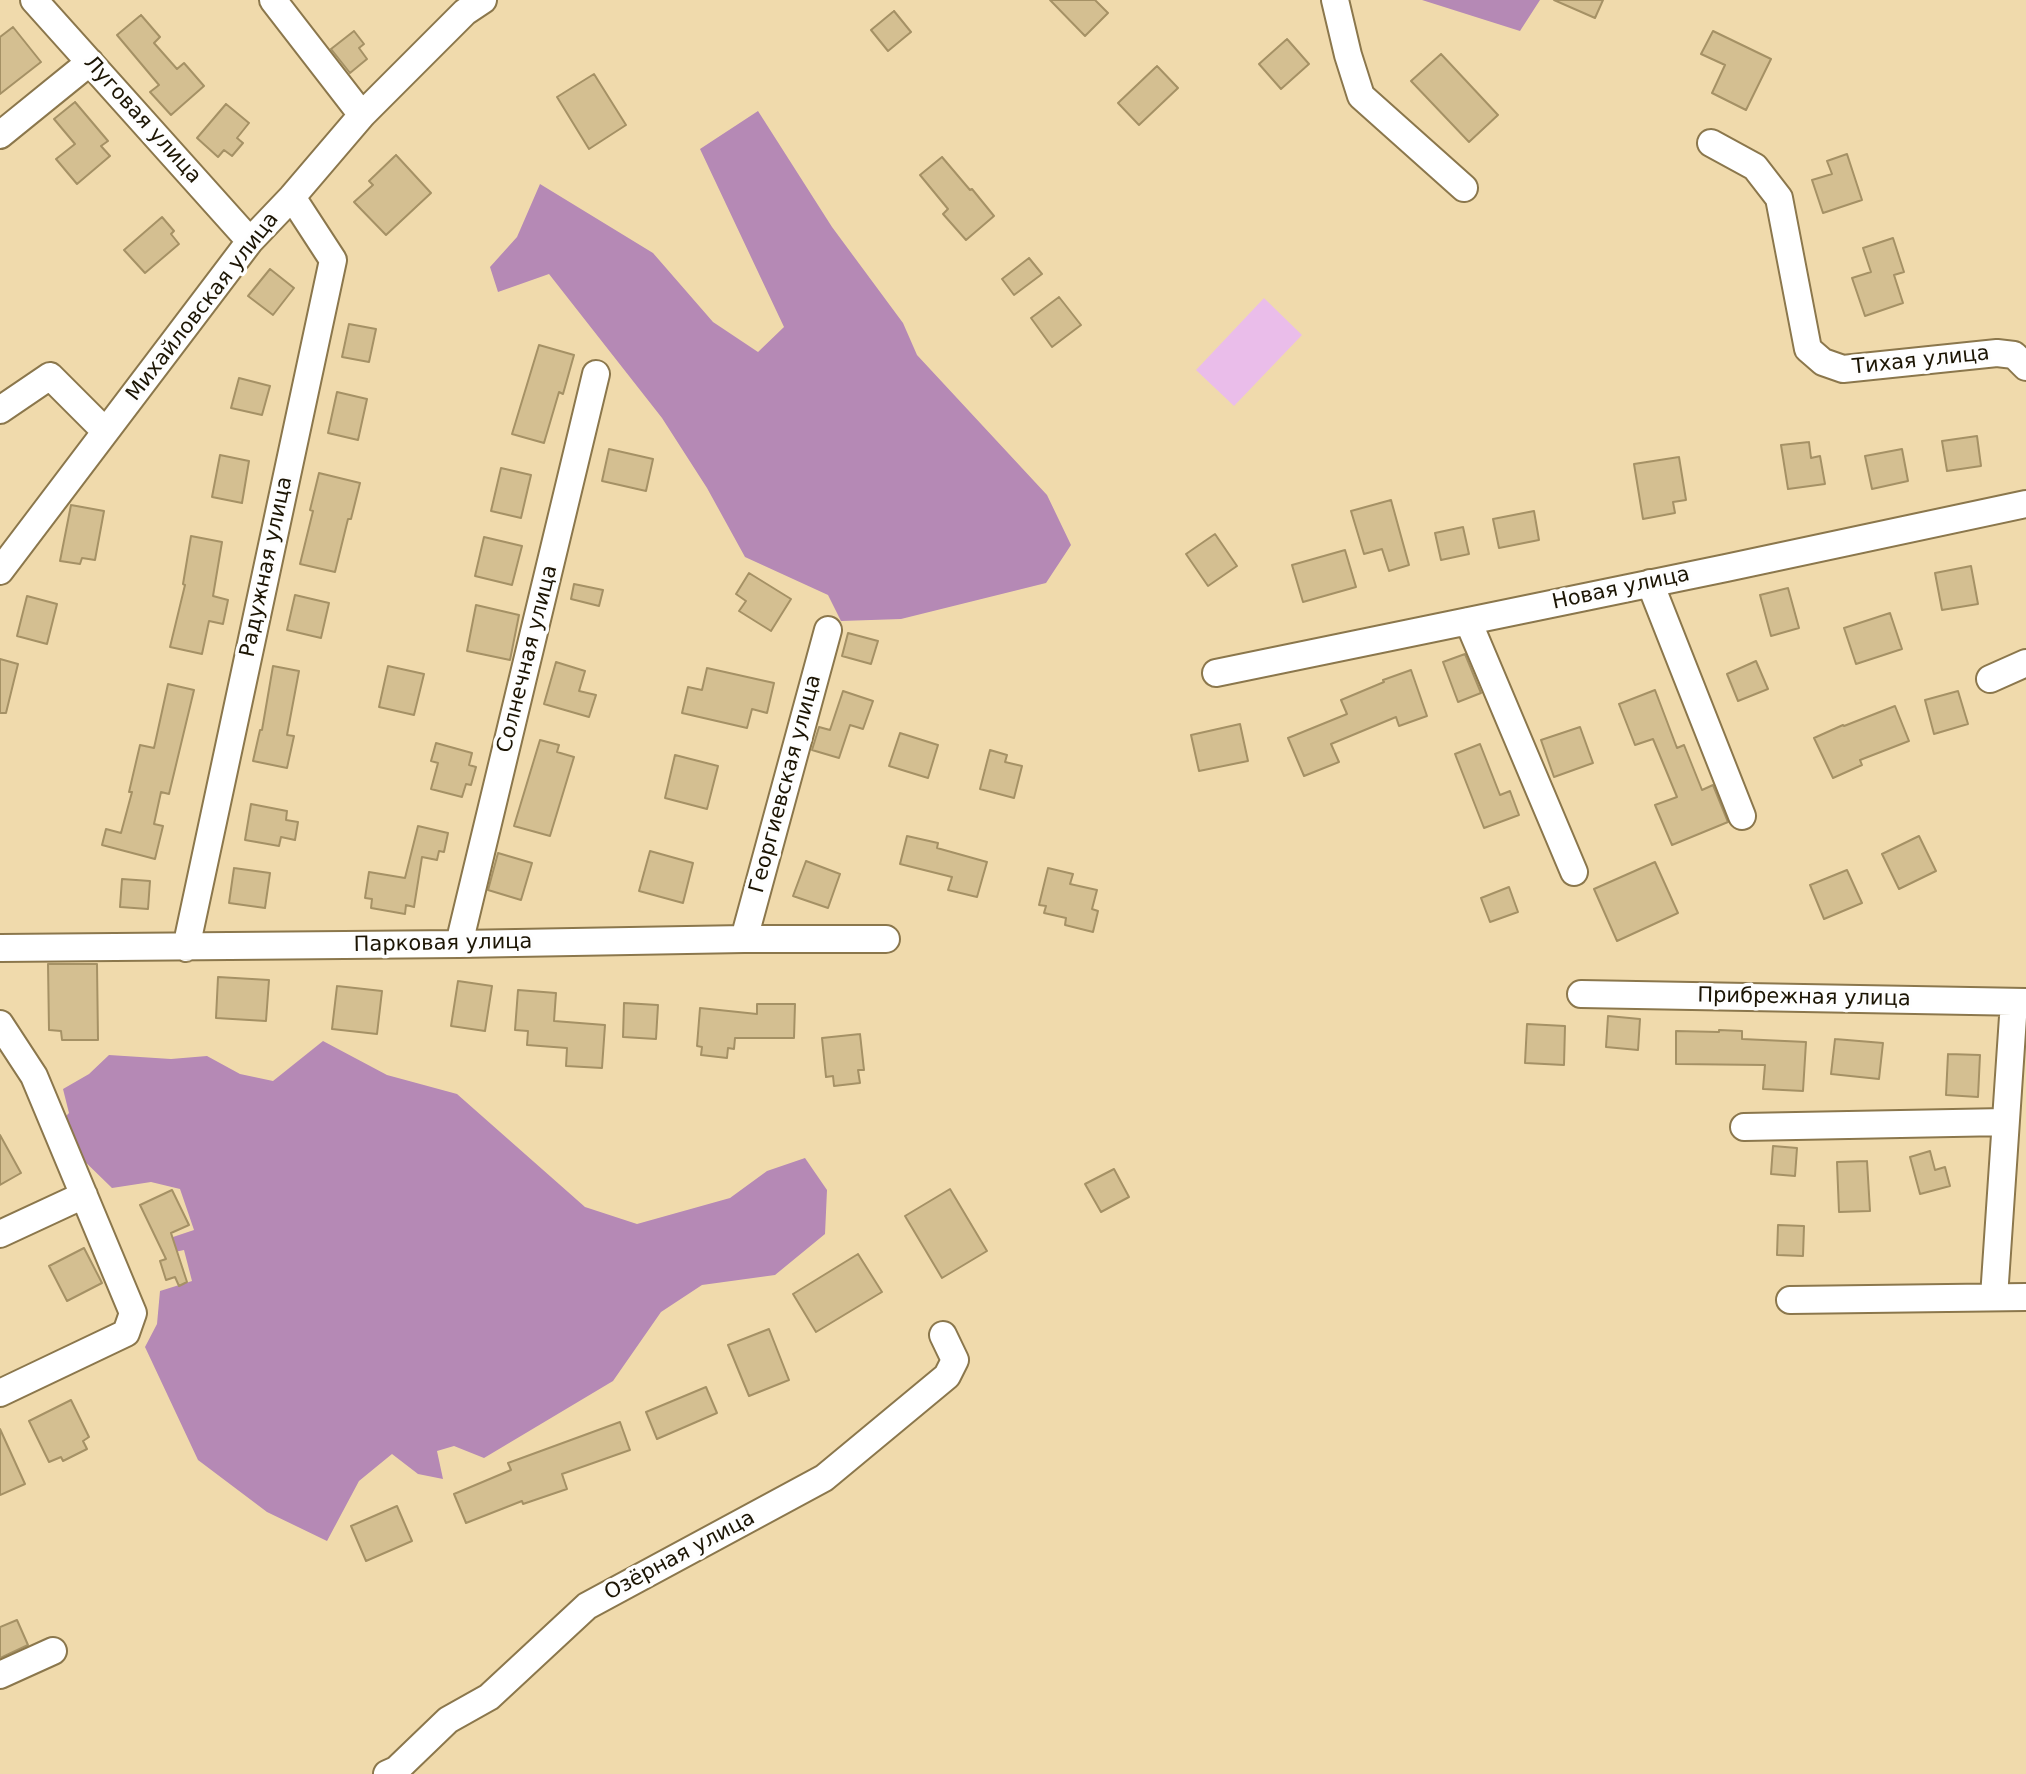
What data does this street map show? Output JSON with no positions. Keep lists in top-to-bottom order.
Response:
{
  "streets": {
    "street": [
      "Луговая улица",
      "Михайловская улица",
      "Тихая улица",
      "Радужная улица",
      "Новая улица",
      "Солнечная улица",
      "Георгиевская улица",
      "Парковая улица",
      "Прибрежная улица",
      "Озёрная улица"
    ]
  },
  "crossings": [
    ["Луговая улица", "Михайловская улица"],
    ["Михайловская улица", "Радужная улица"],
    ["Радужная улица", "Парковая улица"],
    ["Солнечная улица", "Парковая улица"],
    ["Георгиевская улица", "Парковая улица"]
  ]
}
